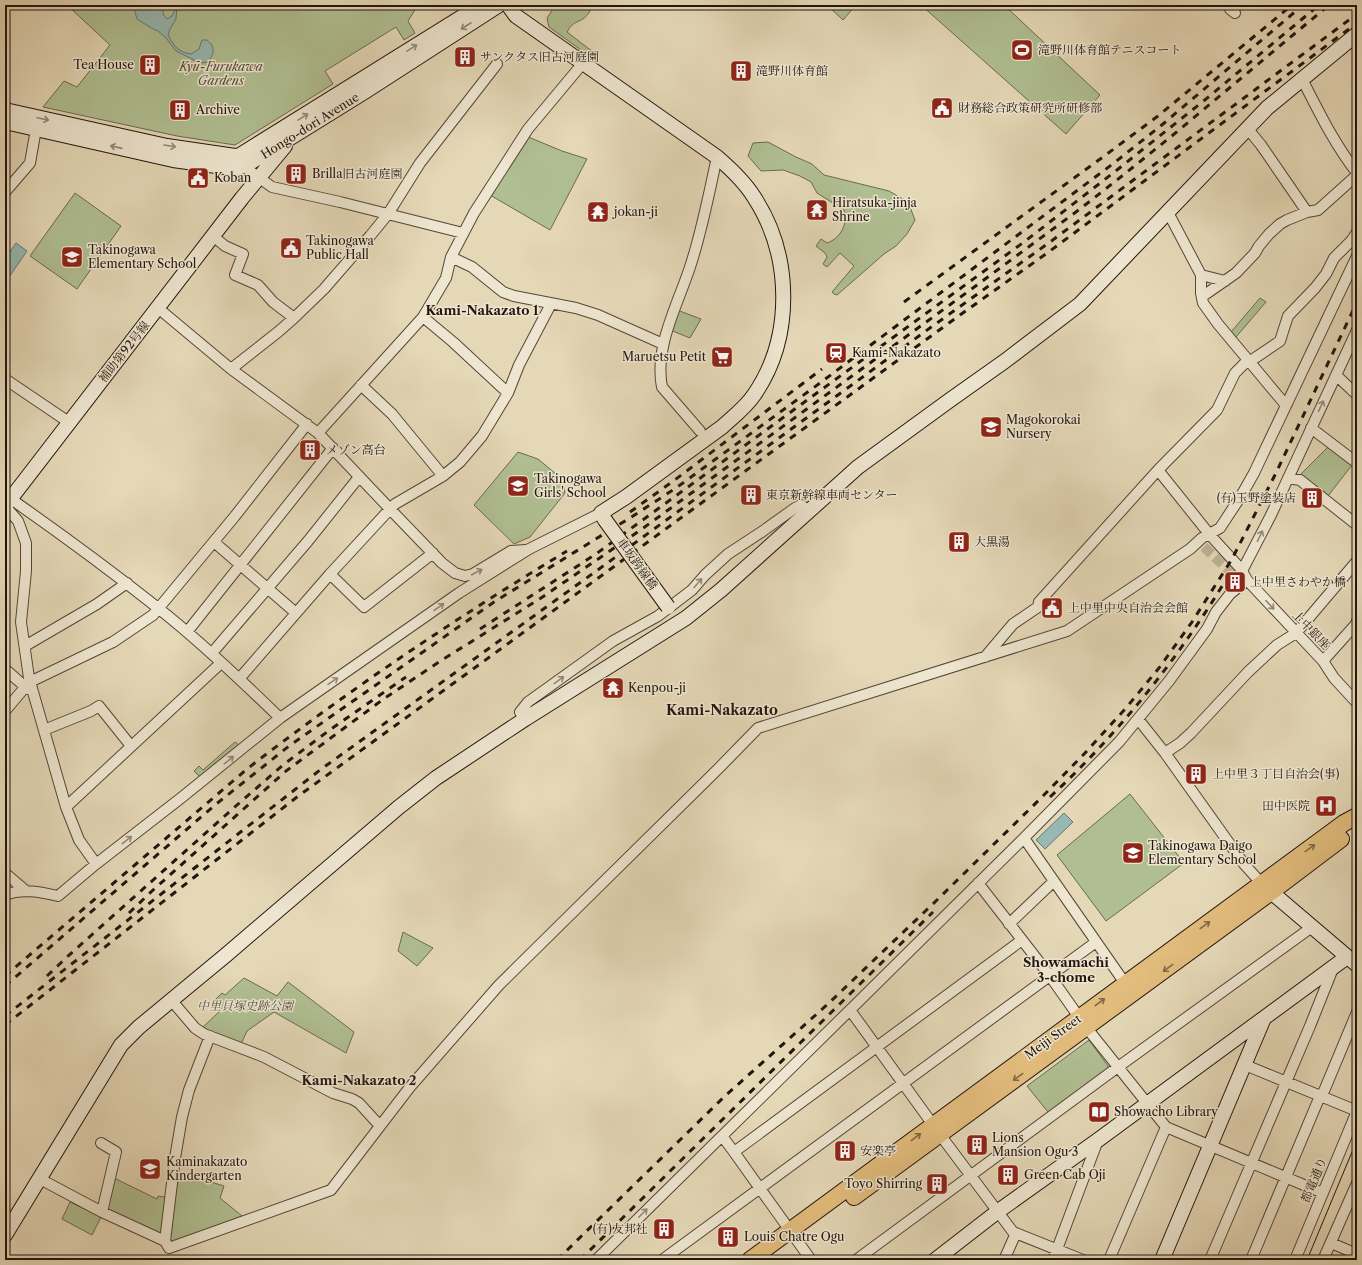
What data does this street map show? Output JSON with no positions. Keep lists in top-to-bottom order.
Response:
{
  "streets": {
    "main road": ["Meiji Street"],
    "street": [
      "Hongo-dori Avenue",
      "補助第92号線",
      "車坂跨線橋",
      "上中銀座",
      "都電通り"
    ]
  },
  "crossings": [
    ["Hongo-dori Avenue", "補助第92号線"]
  ],
  "districts": [
    "Kami-Nakazato 1",
    "Kami-Nakazato",
    "Showamachi 3-chome",
    "Kami-Nakazato 2"
  ],
  "parks": ["Kyū-Furukawa Gardens", "中里貝塚史跡公園"],
  "places": {
    "sports": ["滝野川体育館テニスコート"],
    "building": [
      "サンクタス旧古河庭園",
      "Tea House",
      "滝野川体育館",
      "Archive",
      "Brilla旧古河庭園",
      "メゾン高台",
      "東京新幹線車両センター",
      "(有)玉野塗装店",
      "大黒湯",
      "上中里さわやか橋",
      "上中里３丁目自治会(事)",
      "Lions Mansion Ogu 3",
      "安楽亭",
      "Green Cab Oji",
      "Toyo Shirring",
      "(有)友邦社",
      "Louis Chatre Ogu"
    ],
    "public building": [
      "財務総合政策研究所研修部",
      "Koban",
      "Takinogawa Public Hall",
      "上中里中央自治会会館"
    ],
    "temple": ["Hiratsuka-jinja Shrine", "jokan-ji", "Kenpou-ji"],
    "school or university": [
      "Takinogawa Elementary School",
      "Magokorokai Nursery",
      "Takinogawa Girls' School",
      "Takinogawa Daigo Elementary School",
      "Kaminakazato Kindergarten"
    ],
    "station": ["Kami-Nakazato"],
    "supermarket": ["Maruetsu Petit"],
    "hospital": ["田中医院"],
    "library": ["Showacho Library"]
  }
}
